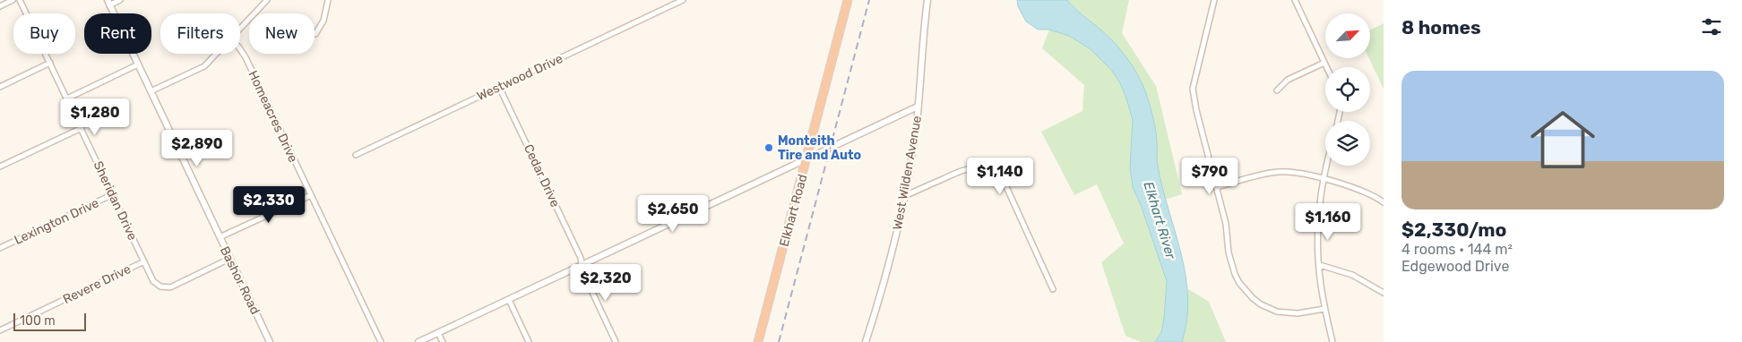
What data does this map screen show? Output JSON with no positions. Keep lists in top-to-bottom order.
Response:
{
  "streets": {
    "highway": ["Elkhart Road"],
    "street": [
      "Westwood Drive",
      "Homeacres Drive",
      "West Wilden Avenue",
      "Cedar Drive",
      "Sheridan Drive",
      "Lexington Drive",
      "Bashor Road",
      "Revere Drive"
    ]
  },
  "crossings": [
    ["Westwood Drive", "Cedar Drive"],
    ["Sheridan Drive", "Lexington Drive"],
    ["Sheridan Drive", "Bashor Road"],
    ["Sheridan Drive", "Revere Drive"]
  ],
  "water": ["Elkhart River"],
  "places": ["Monteith Tire and Auto"],
  "scale_bar": "100 m",
  "north": "top right",
  "page": {
    "heading": "8 homes",
    "chip": [
      "Buy",
      "Rent",
      "Filters",
      "New"
    ],
    "list": [
      {
        "name": "$2,330/mo",
        "note": "4 rooms · 144 m² · Edgewood Drive"
      }
    ],
    "price": [
      "$1,280",
      "$2,890",
      "$1,140",
      "$790",
      "$2,330",
      "$2,650",
      "$1,160",
      "$2,320"
    ],
    "scale": "100 m"
  }
}
